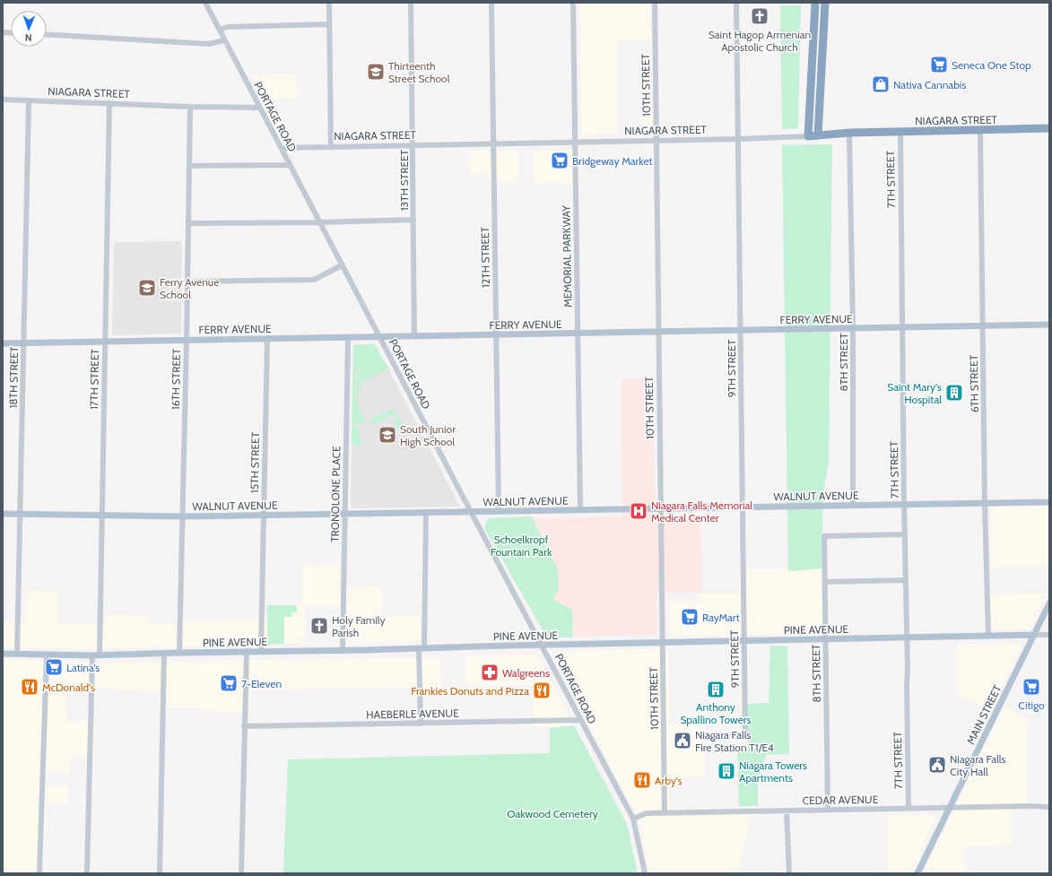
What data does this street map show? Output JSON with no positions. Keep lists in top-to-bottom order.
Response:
{
  "streets": {
    "highway": ["NIAGARA STREET"],
    "main road": [
      "FERRY AVENUE",
      "WALNUT AVENUE",
      "PINE AVENUE",
      "MAIN STREET"
    ],
    "street": [
      "10TH STREET",
      "PORTAGE ROAD",
      "7TH STREET",
      "13TH STREET",
      "MEMORIAL PARKWAY",
      "12TH STREET",
      "8TH STREET",
      "9TH STREET",
      "18TH STREET",
      "17TH STREET",
      "16TH STREET",
      "6TH STREET",
      "15TH STREET",
      "TRONOLONE PLACE",
      "HAEBERLE AVENUE",
      "CEDAR AVENUE"
    ]
  },
  "crossings": [
    ["10TH STREET", "NIAGARA STREET"],
    ["10TH STREET", "FERRY AVENUE"],
    ["10TH STREET", "WALNUT AVENUE"],
    ["10TH STREET", "PINE AVENUE"],
    ["10TH STREET", "CEDAR AVENUE"],
    ["NIAGARA STREET", "PORTAGE ROAD"],
    ["NIAGARA STREET", "7TH STREET"],
    ["NIAGARA STREET", "13TH STREET"],
    ["NIAGARA STREET", "MEMORIAL PARKWAY"],
    ["NIAGARA STREET", "12TH STREET"],
    ["NIAGARA STREET", "8TH STREET"],
    ["NIAGARA STREET", "9TH STREET"],
    ["NIAGARA STREET", "18TH STREET"],
    ["NIAGARA STREET", "17TH STREET"],
    ["NIAGARA STREET", "16TH STREET"],
    ["NIAGARA STREET", "6TH STREET"],
    ["PORTAGE ROAD", "FERRY AVENUE"],
    ["PORTAGE ROAD", "WALNUT AVENUE"],
    ["PORTAGE ROAD", "PINE AVENUE"],
    ["PORTAGE ROAD", "HAEBERLE AVENUE"],
    ["PORTAGE ROAD", "CEDAR AVENUE"],
    ["7TH STREET", "FERRY AVENUE"],
    ["7TH STREET", "8TH STREET"],
    ["7TH STREET", "WALNUT AVENUE"],
    ["7TH STREET", "PINE AVENUE"],
    ["7TH STREET", "CEDAR AVENUE"],
    ["13TH STREET", "FERRY AVENUE"],
    ["MEMORIAL PARKWAY", "FERRY AVENUE"],
    ["MEMORIAL PARKWAY", "WALNUT AVENUE"],
    ["12TH STREET", "FERRY AVENUE"],
    ["12TH STREET", "WALNUT AVENUE"],
    ["FERRY AVENUE", "8TH STREET"],
    ["FERRY AVENUE", "9TH STREET"],
    ["FERRY AVENUE", "18TH STREET"],
    ["FERRY AVENUE", "17TH STREET"],
    ["FERRY AVENUE", "16TH STREET"],
    ["FERRY AVENUE", "6TH STREET"],
    ["FERRY AVENUE", "15TH STREET"],
    ["FERRY AVENUE", "TRONOLONE PLACE"],
    ["8TH STREET", "WALNUT AVENUE"],
    ["8TH STREET", "PINE AVENUE"],
    ["8TH STREET", "CEDAR AVENUE"],
    ["9TH STREET", "WALNUT AVENUE"],
    ["9TH STREET", "PINE AVENUE"],
    ["18TH STREET", "WALNUT AVENUE"],
    ["18TH STREET", "PINE AVENUE"],
    ["17TH STREET", "WALNUT AVENUE"],
    ["17TH STREET", "PINE AVENUE"],
    ["16TH STREET", "WALNUT AVENUE"],
    ["16TH STREET", "PINE AVENUE"],
    ["6TH STREET", "WALNUT AVENUE"],
    ["6TH STREET", "PINE AVENUE"],
    ["15TH STREET", "WALNUT AVENUE"],
    ["15TH STREET", "PINE AVENUE"],
    ["TRONOLONE PLACE", "WALNUT AVENUE"],
    ["TRONOLONE PLACE", "PINE AVENUE"],
    ["PINE AVENUE", "MAIN STREET"],
    ["MAIN STREET", "CEDAR AVENUE"]
  ],
  "parks": ["Schoelkropf Fountain Park", "Oakwood Cemetery"],
  "places": {
    "church": ["Saint Hagop Armenian Apostolic Church", "Holy Family Parish"],
    "supermarket": [
      "Seneca One Stop",
      "Bridgeway Market",
      "RayMart",
      "Latina's",
      "7-Eleven",
      "Citigo"
    ],
    "school or university": ["Thirteenth Street School", "Ferry Avenue School", "South Junior High School"],
    "shop": ["Nativa Cannabis"],
    "building": ["Saint Mary's Hospital", "Anthony Spallino Towers", "Niagara Towers Apartments"],
    "hospital": ["Niagara Falls Memorial Medical Center"],
    "pharmacy": ["Walgreens"],
    "restaurant": ["McDonald's", "Frankies Donuts and Pizza", "Arby's"],
    "public building": ["Niagara Falls Fire Station T1/E4", "Niagara Falls City Hall"]
  },
  "north": "bottom"
}
